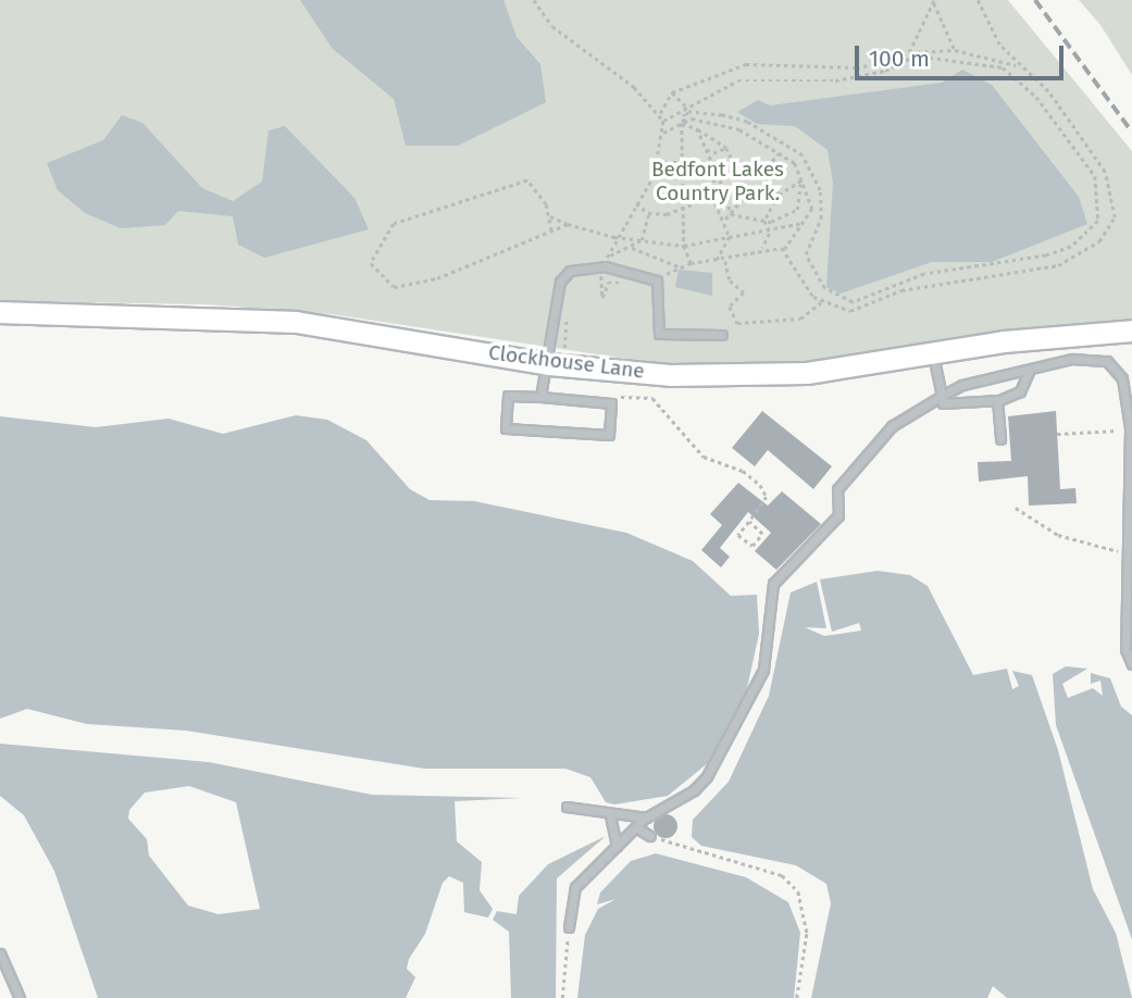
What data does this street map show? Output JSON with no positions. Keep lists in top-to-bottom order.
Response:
{
  "streets": {
    "main road": ["Clockhouse Lane"]
  },
  "parks": ["Bedfont Lakes Country Park."],
  "scale_bar": "100 m"
}
